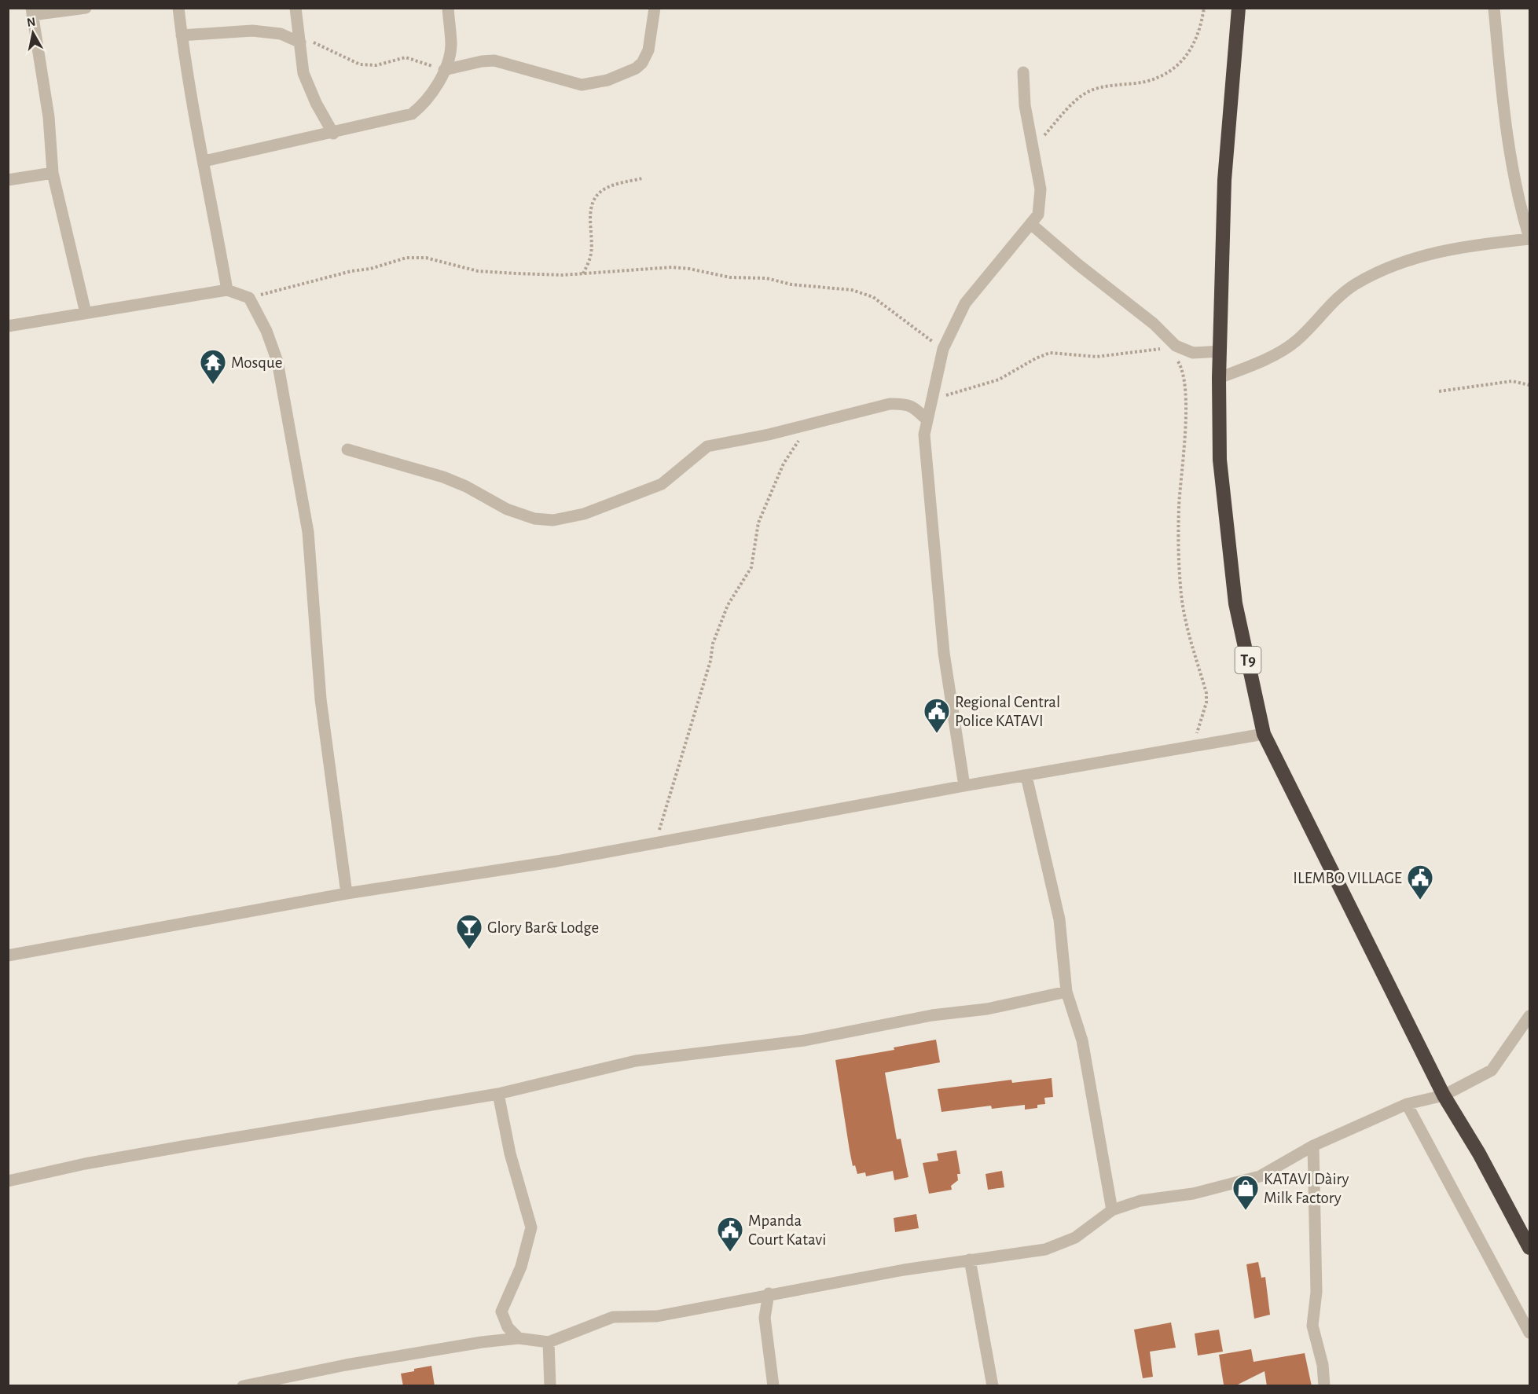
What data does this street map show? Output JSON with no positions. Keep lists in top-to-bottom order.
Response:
{
  "streets": {
    "highway": ["T9"]
  },
  "places": {
    "temple": ["Mosque"],
    "public building": ["Regional Central Police KATAVI", "ILEMBO VILLAGE", "Mpanda Court Katavi"],
    "bar": ["Glory Bar& Lodge"],
    "shop": ["KATAVI Dàiry Milk Factory"]
  },
  "north": "top"
}
